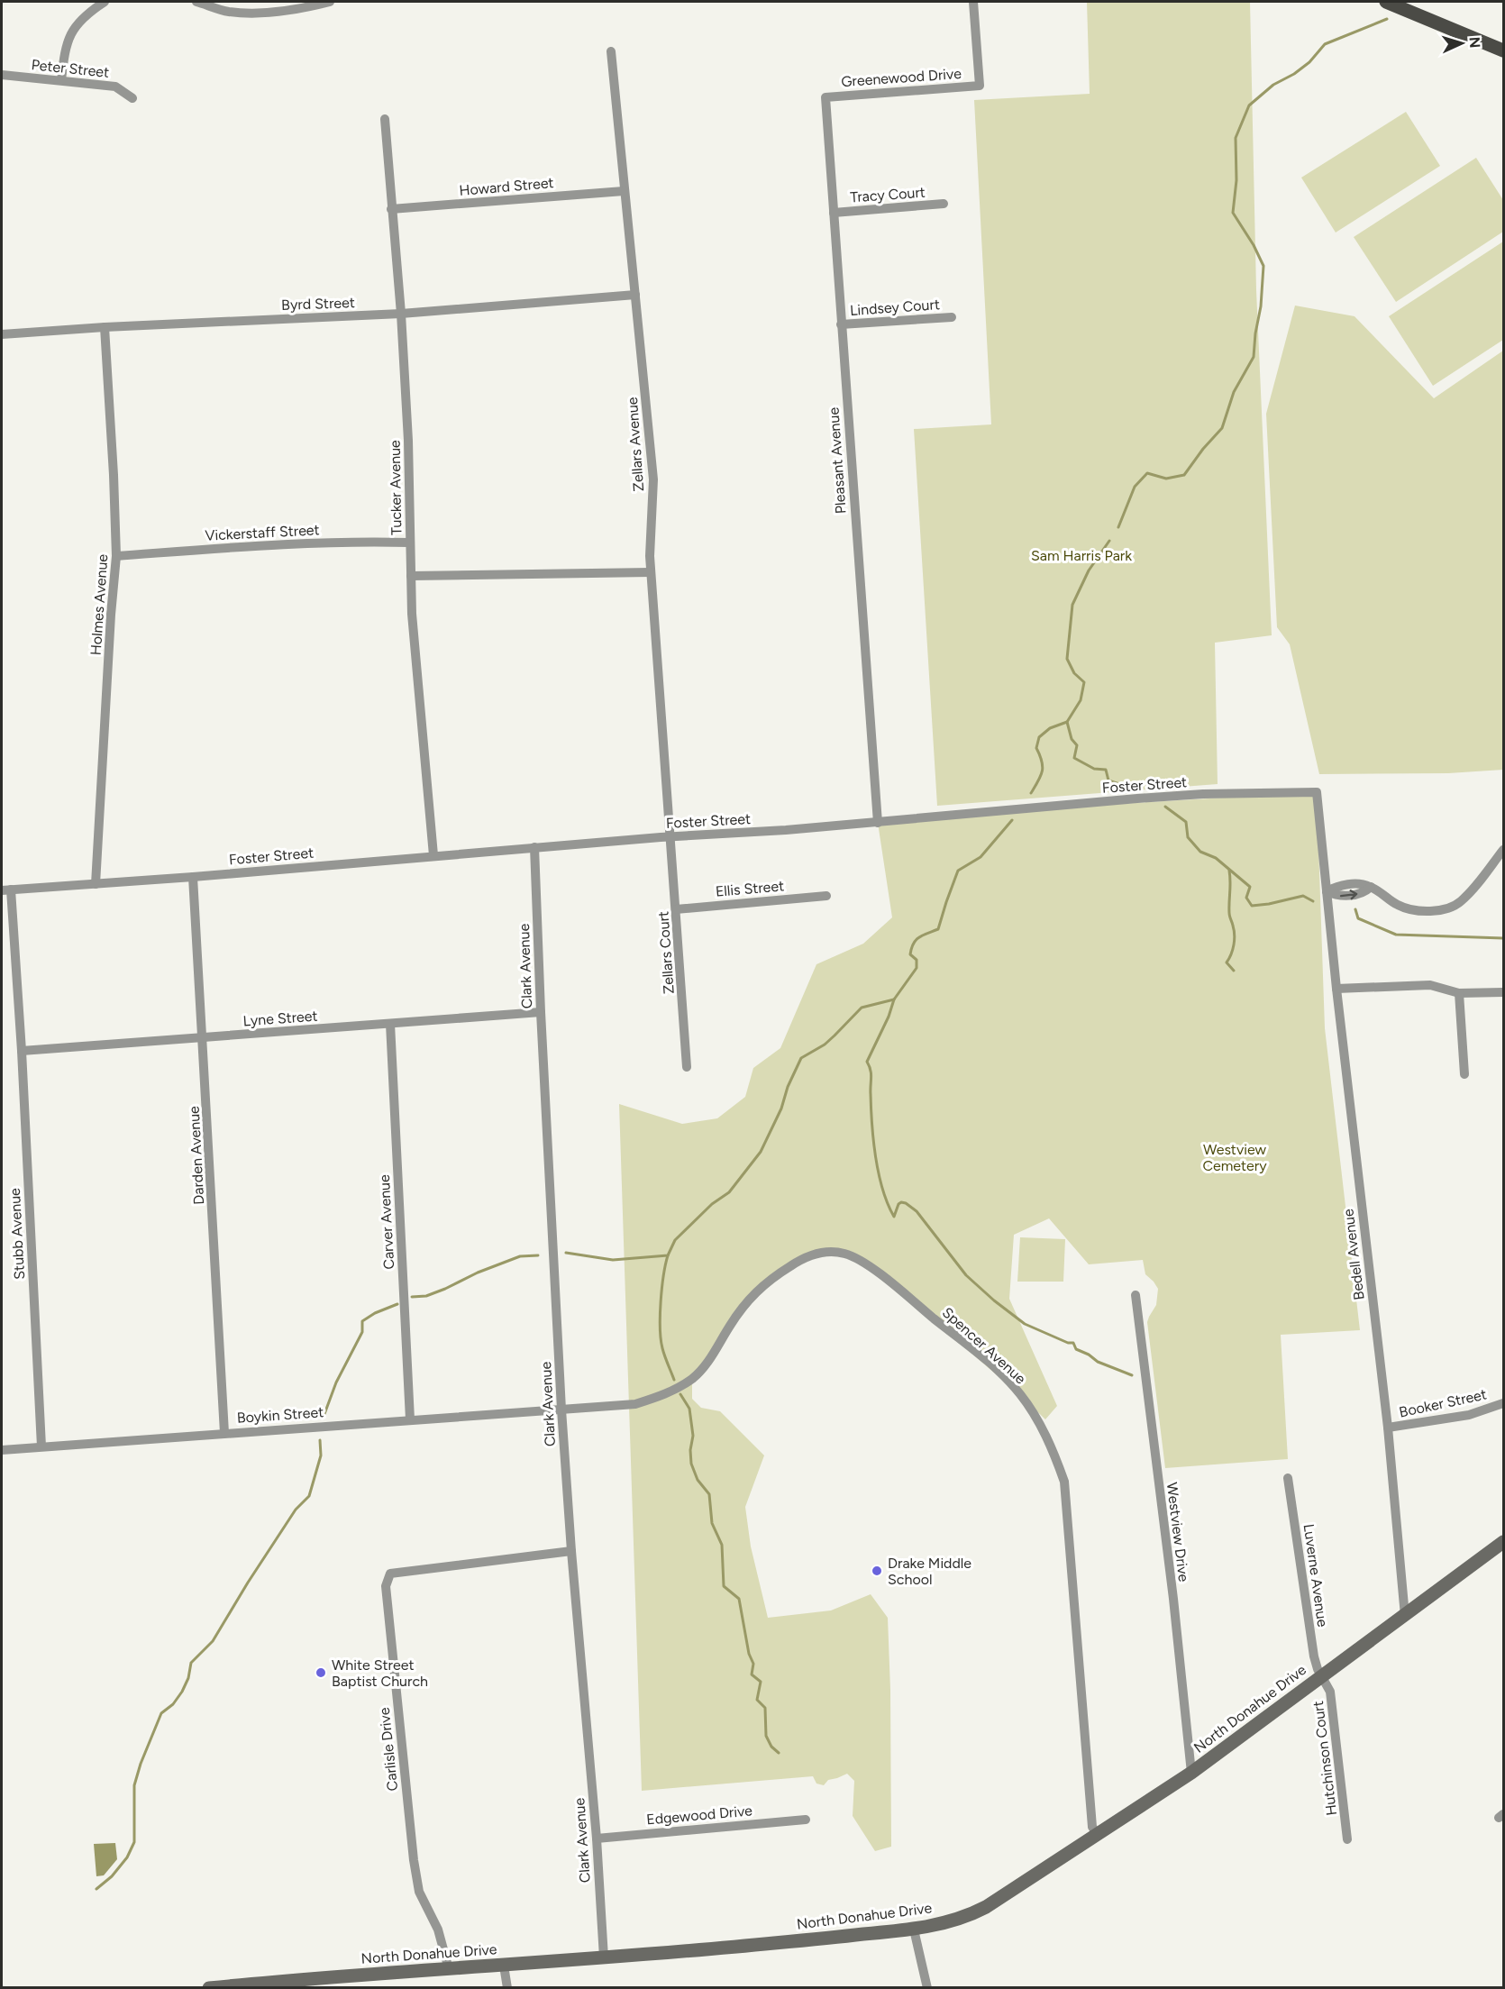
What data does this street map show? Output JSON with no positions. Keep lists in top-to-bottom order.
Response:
{
  "streets": {
    "street": [
      "Peter Street",
      "Greenewood Drive",
      "Howard Street",
      "Tracy Court",
      "Byrd Street",
      "Lindsey Court",
      "Zellars Avenue",
      "Pleasant Avenue",
      "Tucker Avenue",
      "Vickerstaff Street",
      "Holmes Avenue",
      "Foster Street",
      "Ellis Street",
      "Zellars Court",
      "Clark Avenue",
      "Lyne Street",
      "Darden Avenue",
      "Carver Avenue",
      "Stubb Avenue",
      "Bedell Avenue",
      "Spencer Avenue",
      "Booker Street",
      "Boykin Street",
      "Westview Drive",
      "Luverne Avenue",
      "North Donahue Drive",
      "Carlisle Drive",
      "Hutchinson Court",
      "Edgewood Drive"
    ]
  },
  "crossings": [
    ["Greenewood Drive", "Pleasant Avenue"],
    ["Howard Street", "Zellars Avenue"],
    ["Howard Street", "Tucker Avenue"],
    ["Tracy Court", "Pleasant Avenue"],
    ["Byrd Street", "Zellars Avenue"],
    ["Byrd Street", "Tucker Avenue"],
    ["Byrd Street", "Holmes Avenue"],
    ["Lindsey Court", "Pleasant Avenue"],
    ["Zellars Avenue", "Foster Street"],
    ["Zellars Avenue", "Zellars Court"],
    ["Pleasant Avenue", "Foster Street"],
    ["Tucker Avenue", "Vickerstaff Street"],
    ["Tucker Avenue", "Foster Street"],
    ["Vickerstaff Street", "Holmes Avenue"],
    ["Holmes Avenue", "Foster Street"],
    ["Foster Street", "Zellars Court"],
    ["Foster Street", "Clark Avenue"],
    ["Foster Street", "Darden Avenue"],
    ["Foster Street", "Stubb Avenue"],
    ["Foster Street", "Bedell Avenue"],
    ["Ellis Street", "Zellars Court"],
    ["Clark Avenue", "Lyne Street"],
    ["Clark Avenue", "Spencer Avenue"],
    ["Clark Avenue", "Boykin Street"],
    ["Clark Avenue", "North Donahue Drive"],
    ["Clark Avenue", "Carlisle Drive"],
    ["Clark Avenue", "Edgewood Drive"],
    ["Lyne Street", "Darden Avenue"],
    ["Lyne Street", "Carver Avenue"],
    ["Lyne Street", "Stubb Avenue"],
    ["Darden Avenue", "Boykin Street"],
    ["Carver Avenue", "Boykin Street"],
    ["Stubb Avenue", "Boykin Street"],
    ["Bedell Avenue", "Booker Street"],
    ["Bedell Avenue", "North Donahue Drive"],
    ["Spencer Avenue", "Boykin Street"],
    ["Spencer Avenue", "North Donahue Drive"],
    ["Westview Drive", "North Donahue Drive"],
    ["Luverne Avenue", "North Donahue Drive"],
    ["Luverne Avenue", "Hutchinson Court"],
    ["North Donahue Drive", "Carlisle Drive"],
    ["North Donahue Drive", "Hutchinson Court"]
  ],
  "parks": ["Sam Harris Park", "Westview Cemetery"],
  "places": ["Drake Middle School", "White Street Baptist Church"],
  "north": "right"
}
